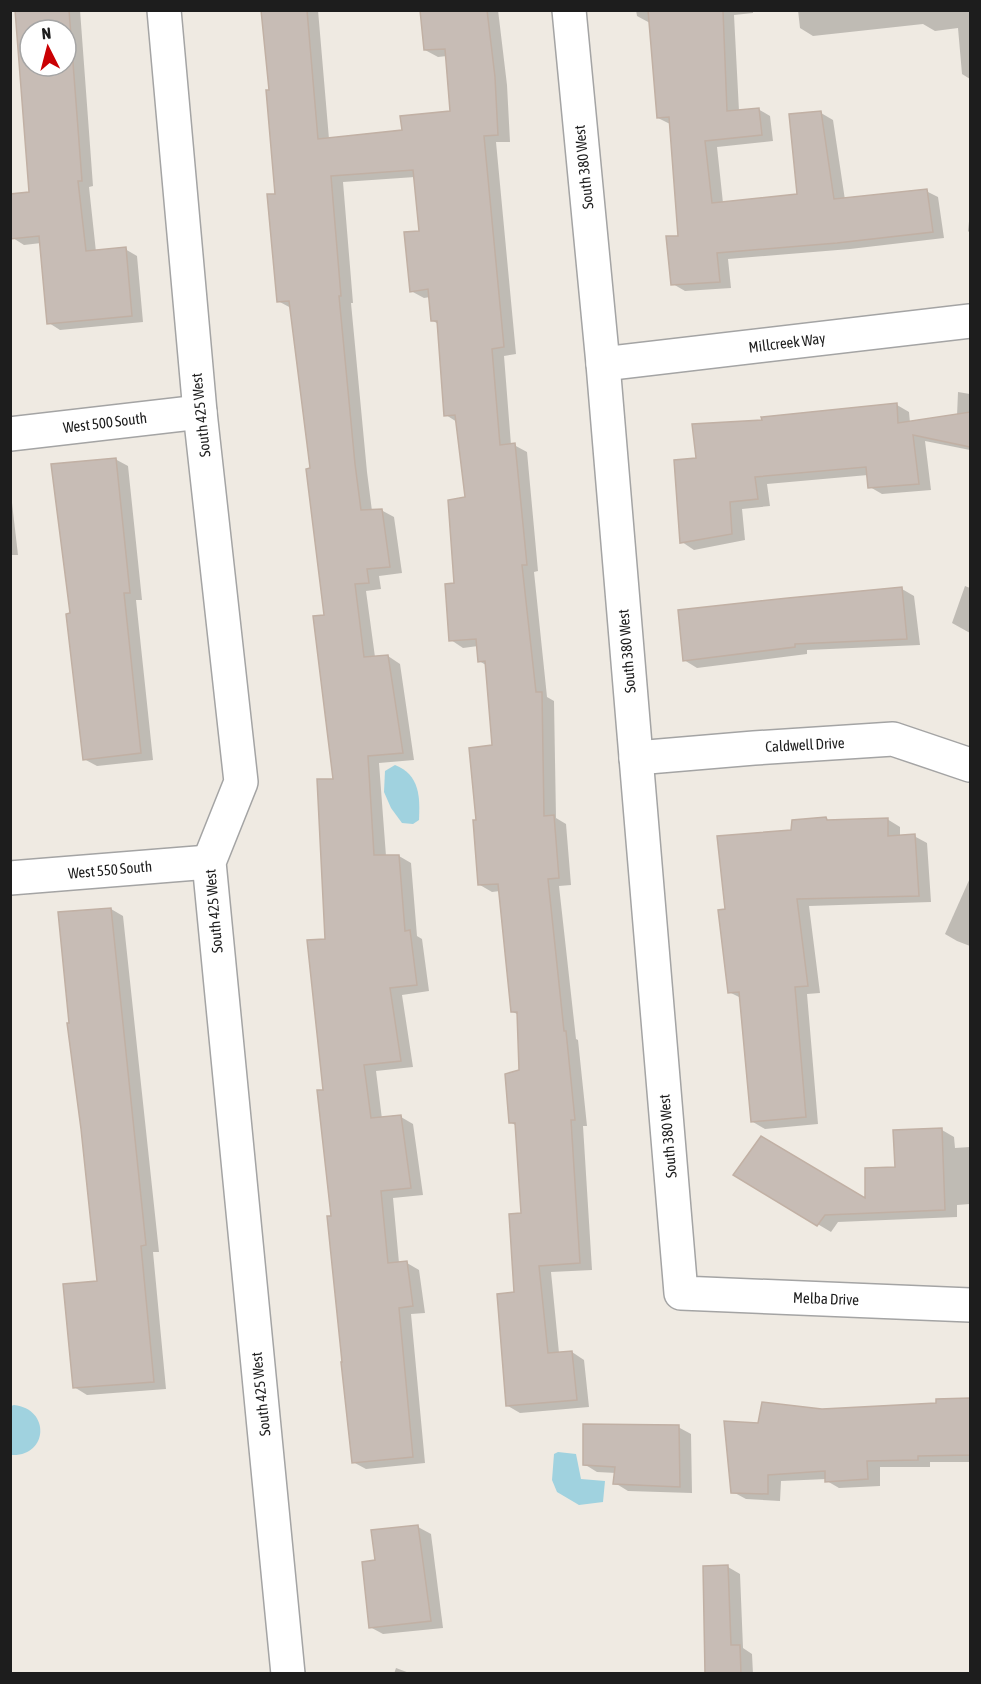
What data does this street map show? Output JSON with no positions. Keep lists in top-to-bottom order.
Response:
{
  "streets": {
    "street": [
      "South 380 West",
      "Millcreek Way",
      "South 425 West",
      "West 500 South",
      "Caldwell Drive",
      "West 550 South",
      "Melba Drive"
    ]
  },
  "crossings": [
    ["South 380 West", "Millcreek Way"],
    ["South 380 West", "Caldwell Drive"],
    ["South 380 West", "Melba Drive"],
    ["South 425 West", "West 500 South"],
    ["South 425 West", "West 550 South"]
  ],
  "north": "top"
}
